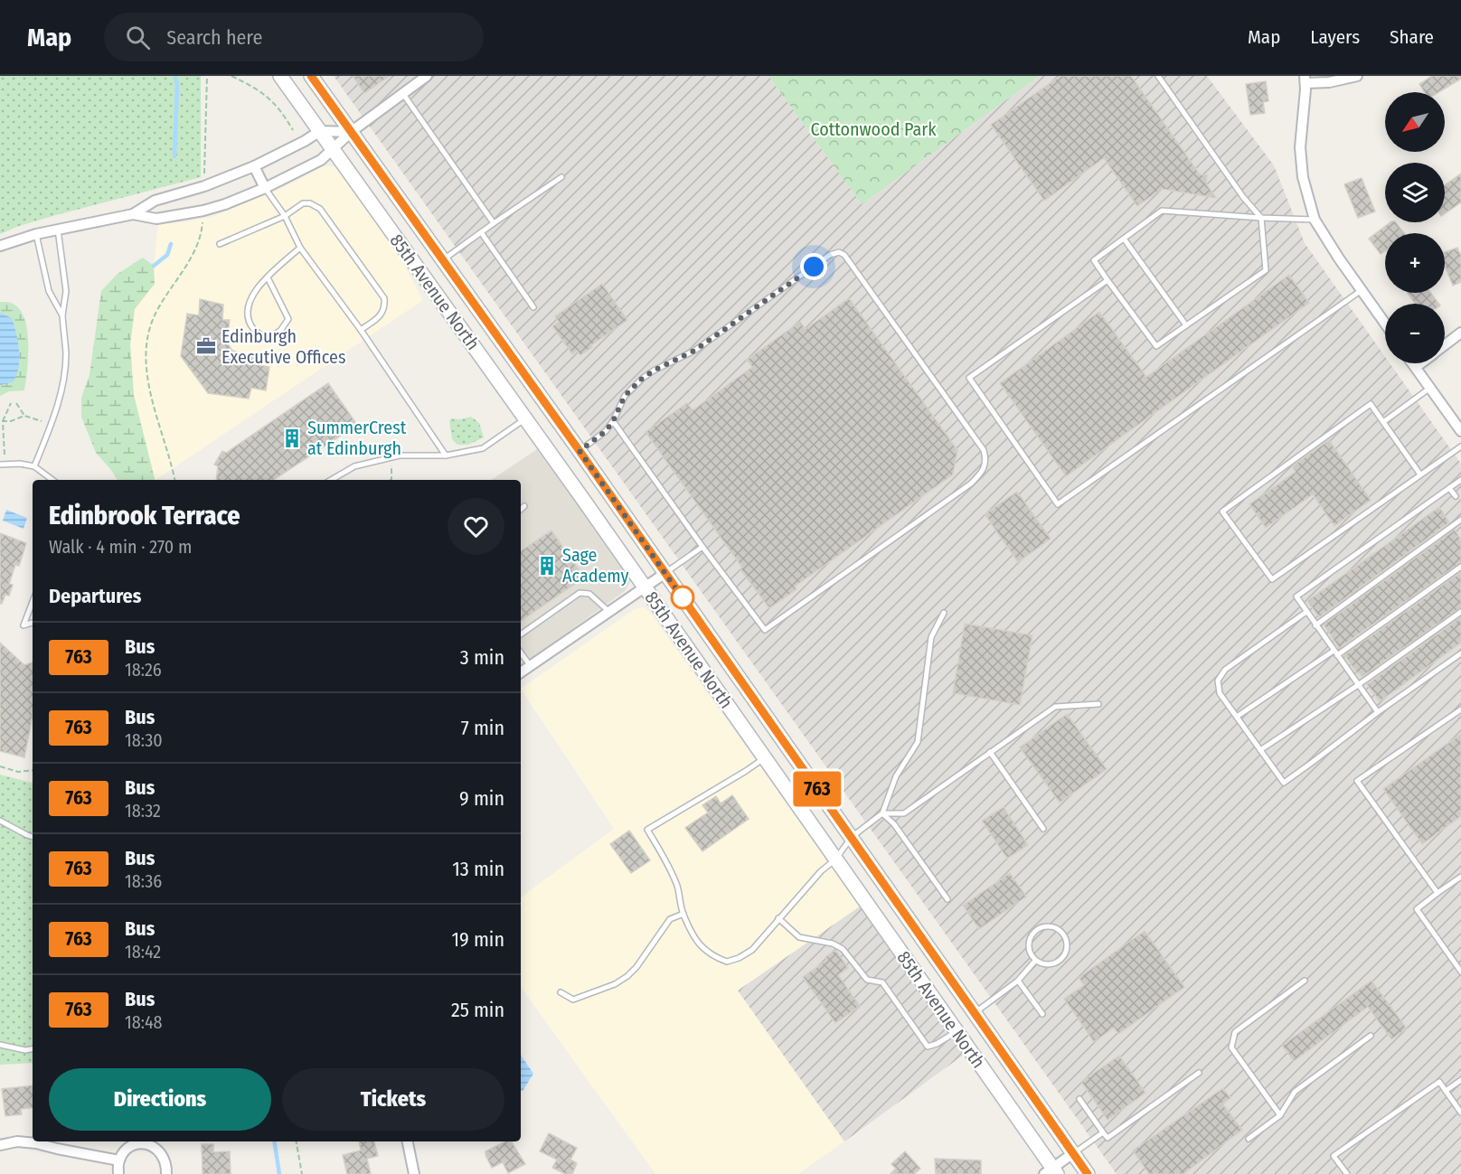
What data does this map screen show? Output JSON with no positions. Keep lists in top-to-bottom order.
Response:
{
  "streets": {
    "main road": ["85th Avenue North"]
  },
  "parks": ["Cottonwood Park"],
  "places": {
    "office": ["Edinburgh Executive Offices"],
    "building": ["SummerCrest at Edinburgh", "Sage Academy"]
  },
  "lines": ["bus line 763"],
  "north": "bottom left",
  "page": {
    "header": "Map",
    "search": "Search here",
    "nav": ["Map", "Layers", "Share"],
    "on_map": "763",
    "map_buttons": ["+", "−"],
    "heading": [
      ["Edinbrook Terrace", "Walk · 4 min · 270 m"],
      "Departures"
    ],
    "list": [
      {
        "mark": "763",
        "name": "Bus",
        "note": "18:26",
        "value": "3 min"
      },
      {
        "mark": "763",
        "name": "Bus",
        "note": "18:30",
        "value": "7 min"
      },
      {
        "mark": "763",
        "name": "Bus",
        "note": "18:32",
        "value": "9 min"
      },
      {
        "mark": "763",
        "name": "Bus",
        "note": "18:36",
        "value": "13 min"
      },
      {
        "mark": "763",
        "name": "Bus",
        "note": "18:42",
        "value": "19 min"
      },
      {
        "mark": "763",
        "name": "Bus",
        "note": "18:48",
        "value": "25 min"
      }
    ],
    "buttons": ["Directions", "Tickets"]
  }
}
